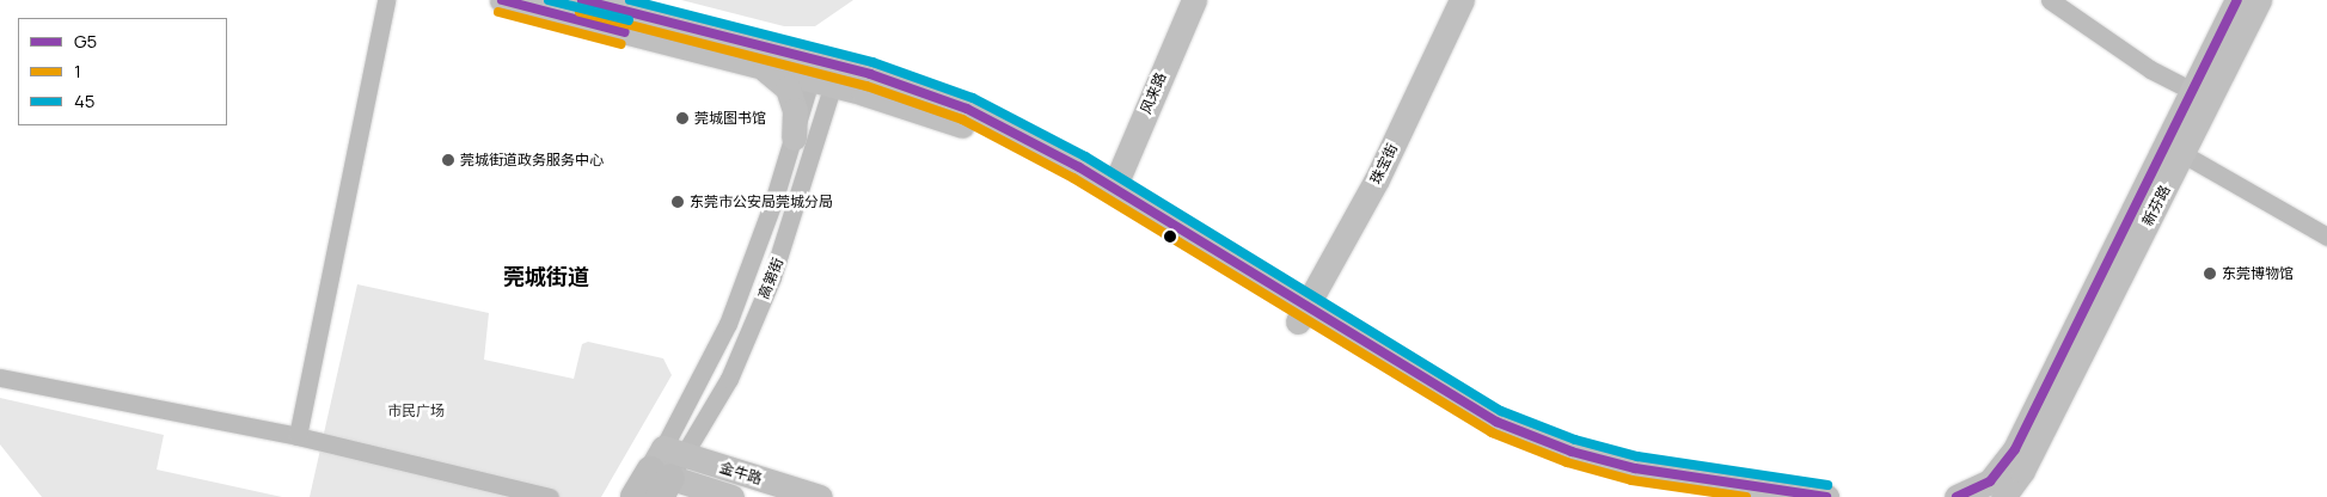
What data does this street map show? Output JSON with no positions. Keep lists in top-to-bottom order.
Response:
{
  "streets": {
    "main road": [
      "风来路",
      "珠宝街",
      "新芬路",
      "金牛路"
    ],
    "street": ["高第街"]
  },
  "crossings": [
    ["高第街", "金牛路"]
  ],
  "districts": ["莞城街道"],
  "parks": ["市民广场"],
  "places": [
    "莞城图书馆",
    "莞城街道政务服务中心",
    "东莞市公安局莞城分局",
    "东莞博物馆"
  ],
  "lines": ["transit line G5", "transit line 45", "transit line 1"],
  "legend": ["G5", "1", "45"]
}
